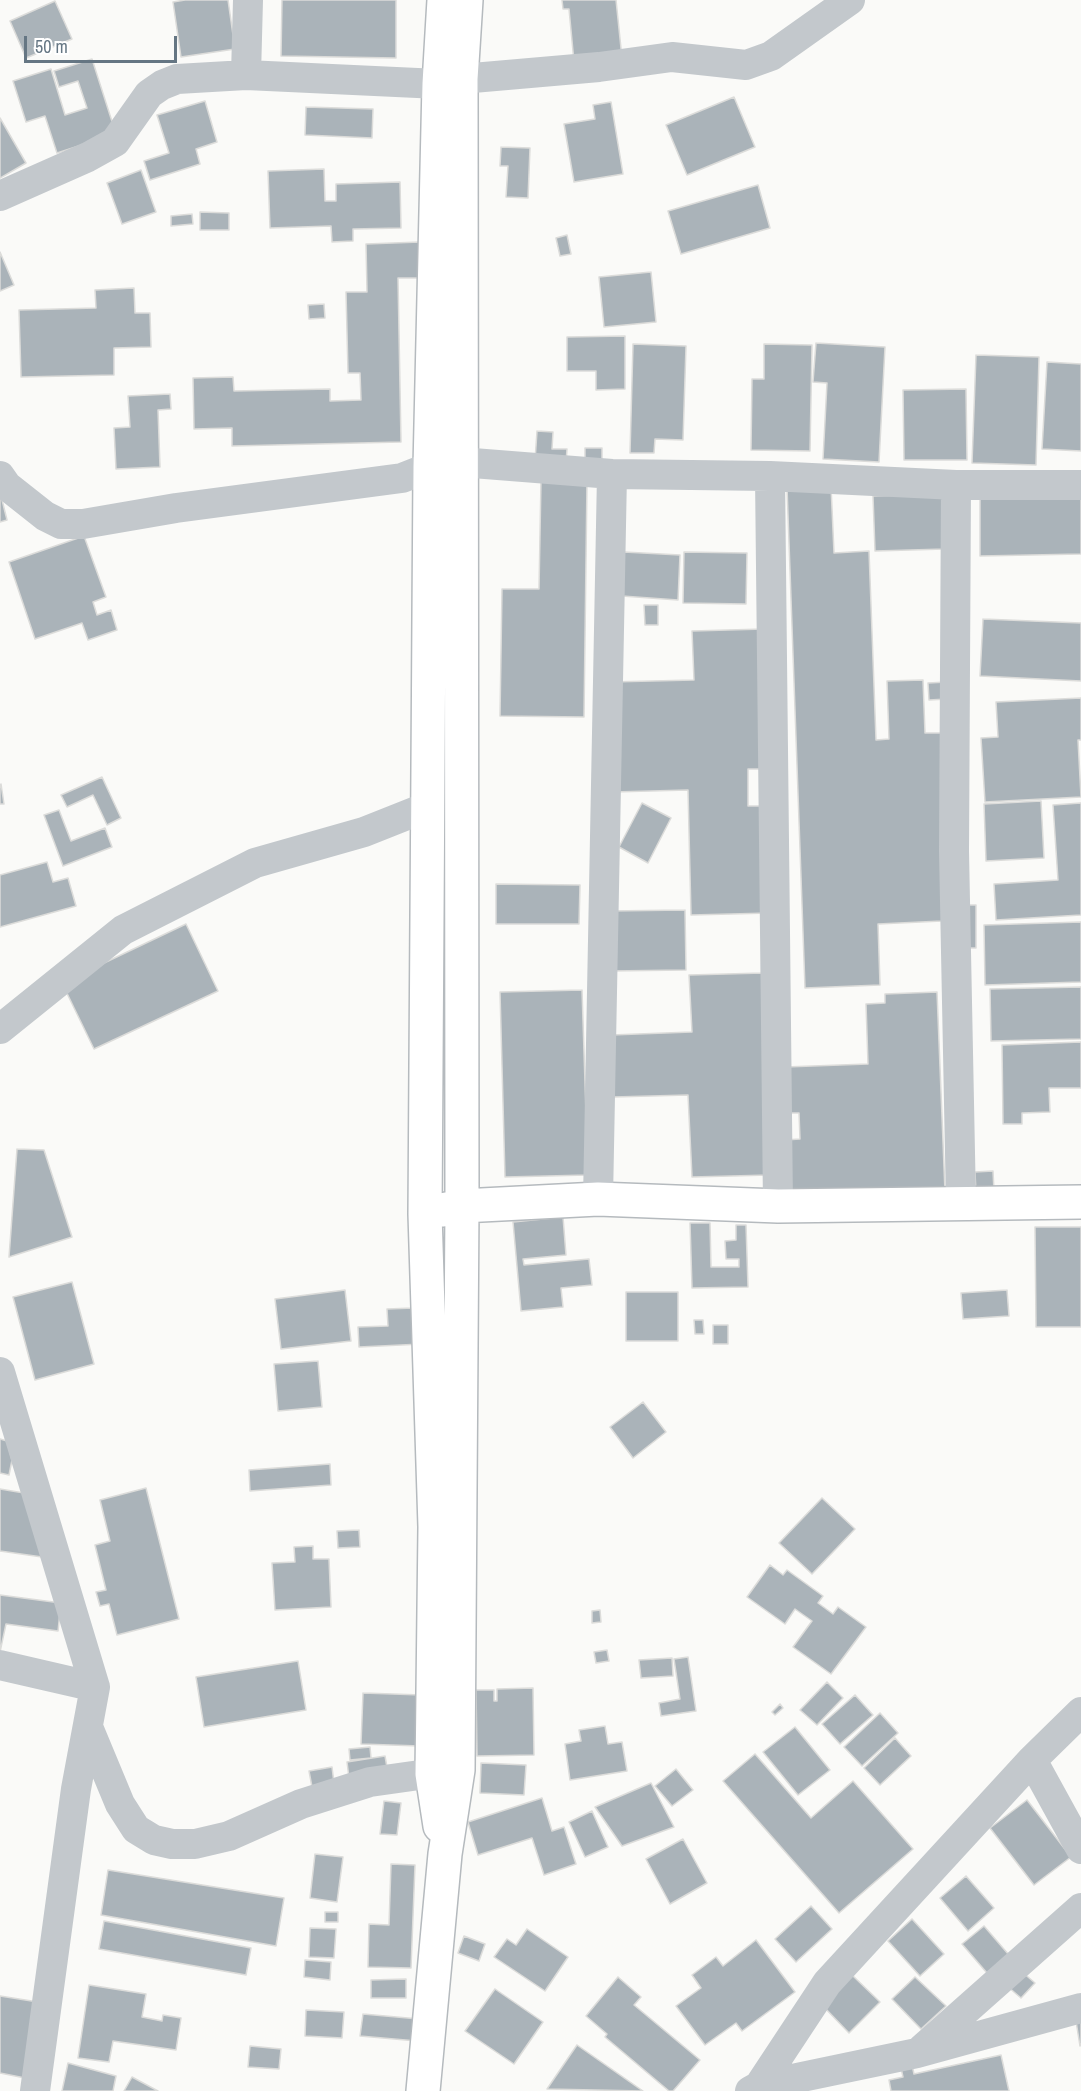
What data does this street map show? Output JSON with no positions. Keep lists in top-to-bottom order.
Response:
{
  "scale_bar": "50 m"
}
